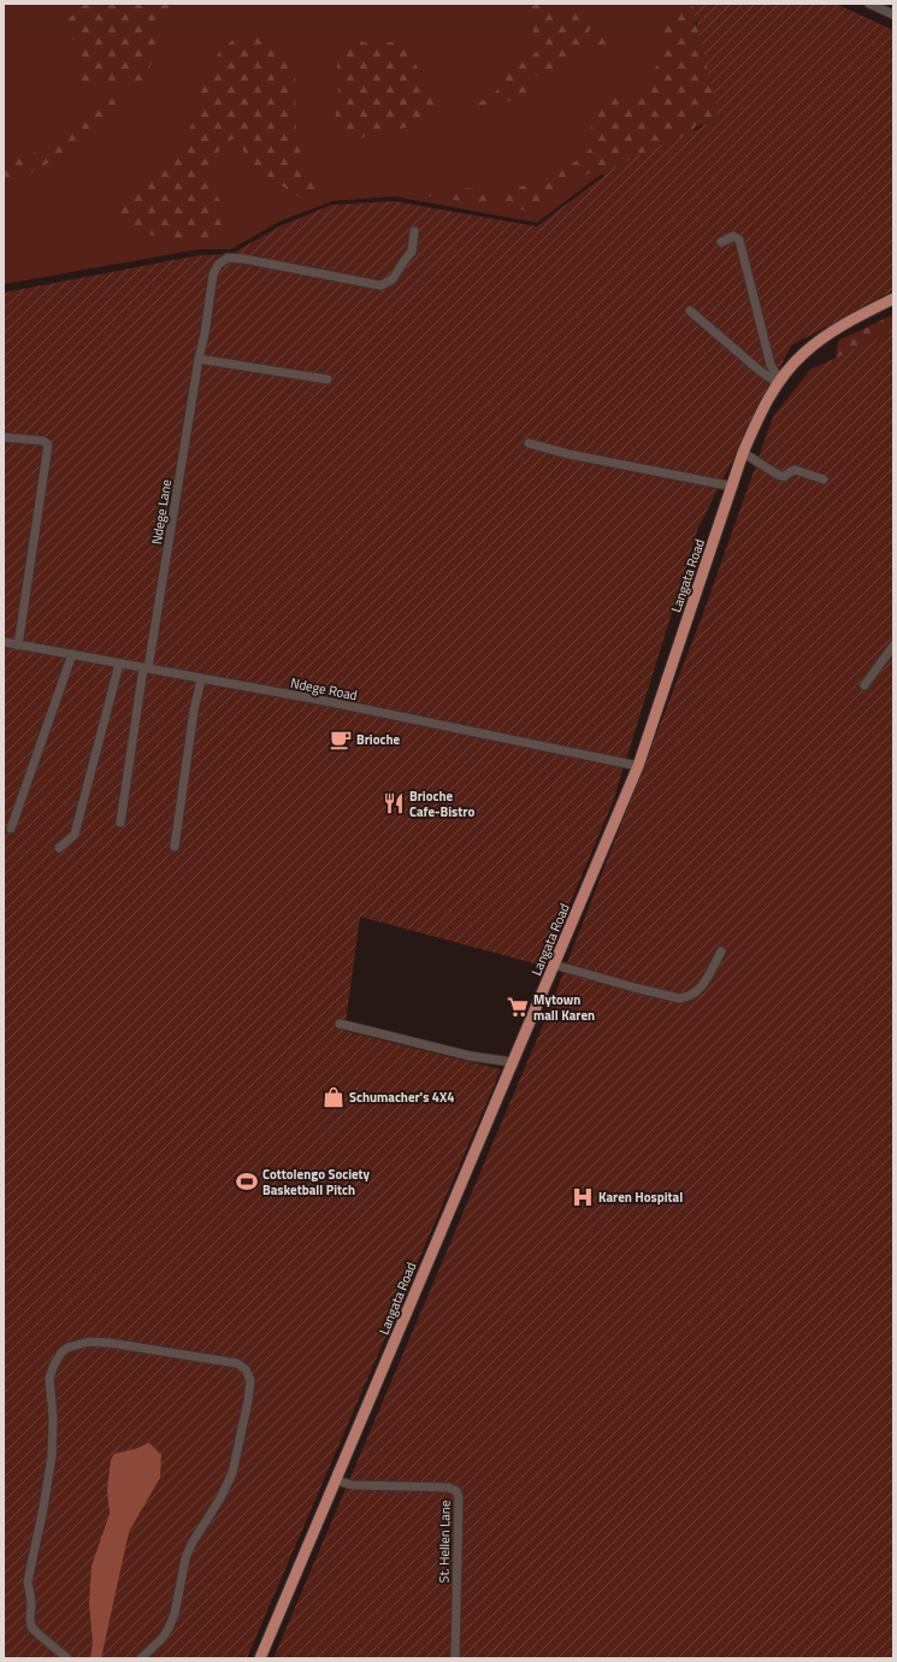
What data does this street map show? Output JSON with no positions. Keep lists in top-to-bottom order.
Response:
{
  "streets": {
    "main road": ["Langata Road"],
    "street": ["Ndege Lane", "Ndege Road", "St. Hellen Lane"]
  },
  "crossings": [
    ["Ndege Lane", "Ndege Road"],
    ["Langata Road", "Ndege Road"],
    ["Langata Road", "St. Hellen Lane"]
  ],
  "places": {
    "cafe": ["Brioche"],
    "restaurant": ["Brioche Cafe-Bistro"],
    "supermarket": ["Mytown mall Karen"],
    "shop": ["Schumacher's 4X4"],
    "sports": ["Cottolengo Society Basketball Pitch"],
    "hospital": ["Karen Hospital"]
  }
}
